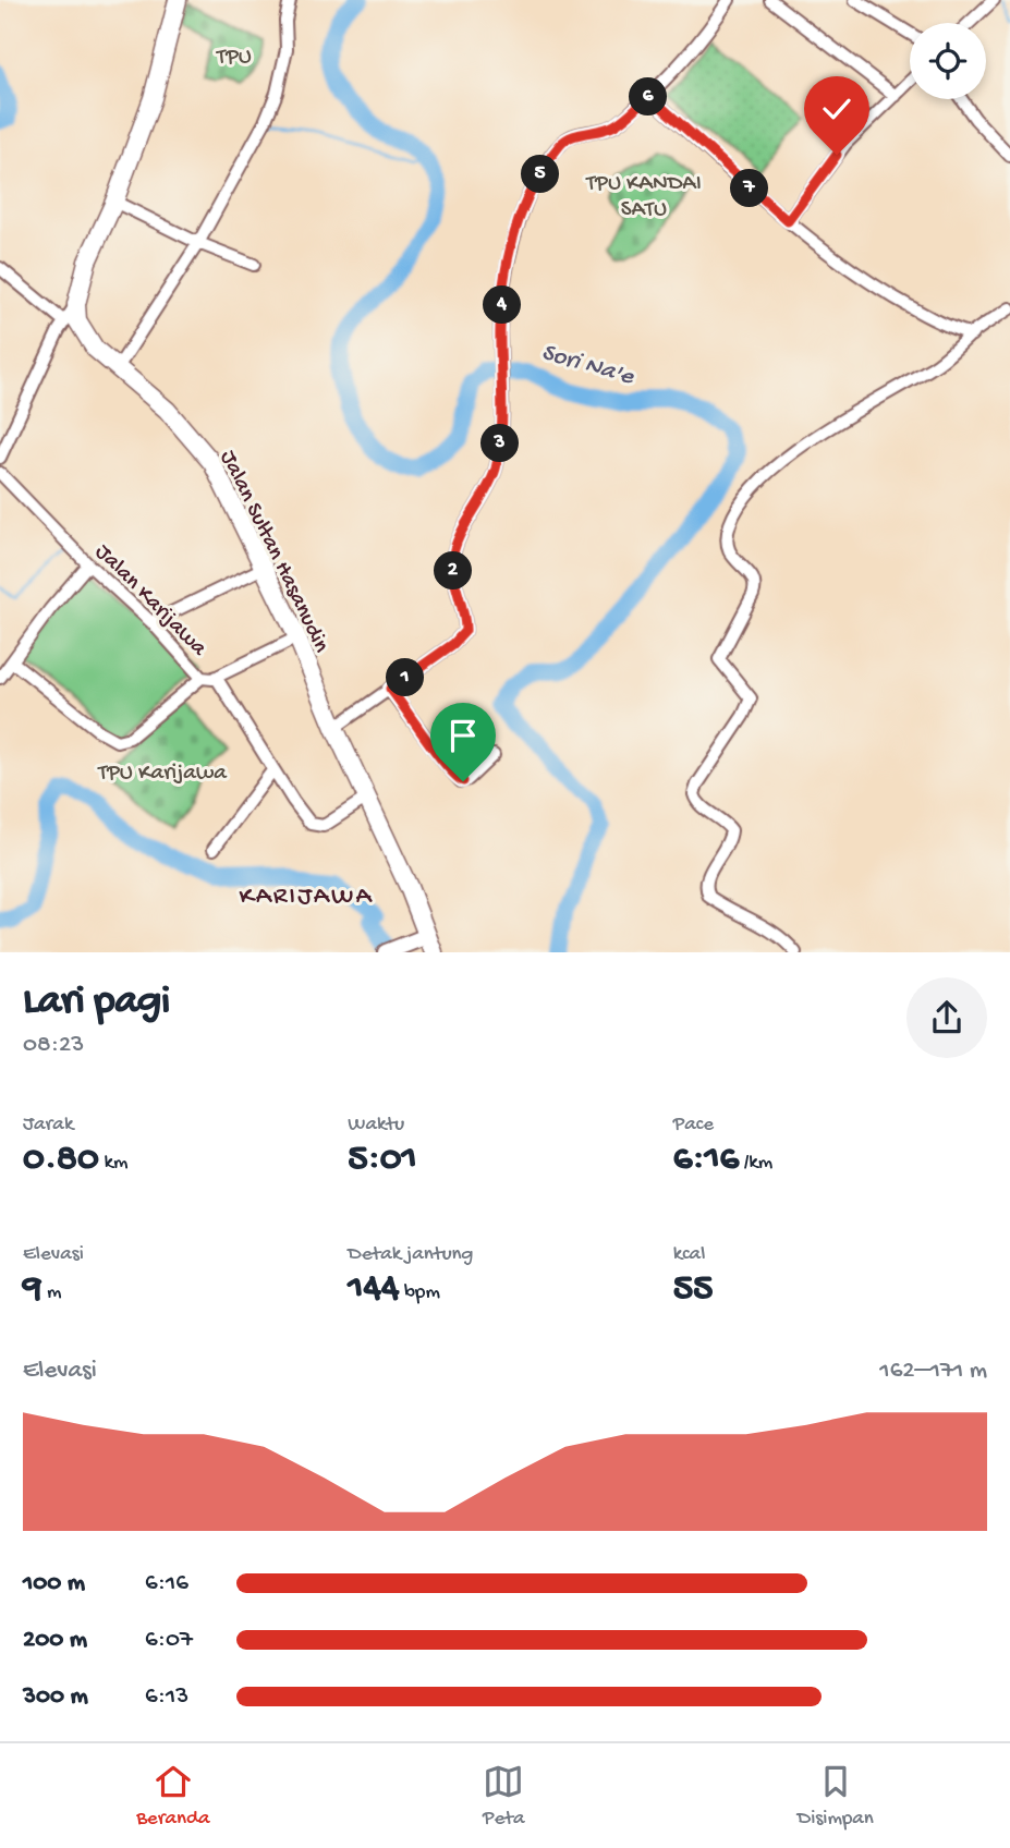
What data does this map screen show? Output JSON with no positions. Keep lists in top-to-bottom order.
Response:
{
  "streets": {
    "highway": ["Jalan Sultan Hasanudin"],
    "street": ["Jalan Karijawa"]
  },
  "crossings": [
    ["Jalan Sultan Hasanudin", "Jalan Karijawa"]
  ],
  "districts": ["KARIJAWA"],
  "water": ["Sori Na'e"],
  "parks": ["TPU", "TPU KANDAI SATU", "TPU Karijawa"],
  "page": {
    "pins": [
      "6",
      "5",
      "7",
      "4",
      "3",
      "2",
      "1"
    ],
    "heading": ["Lari pagi", "08:23"],
    "stats": [
      ["Jarak", "0.80 km"],
      ["Waktu", "5:01"],
      ["Pace", "6:16 /km"],
      ["Elevasi", "9 m"],
      ["Detak jantung", "144 bpm"],
      ["kcal", "55"]
    ],
    "chart": ["Elevasi", "162–171 m"],
    "list": [
      {
        "name": "100 m",
        "note": "6:16"
      },
      {
        "name": "200 m",
        "note": "6:07"
      },
      {
        "name": "300 m",
        "note": "6:13"
      }
    ],
    "tabs": ["Beranda", "Peta", "Disimpan"]
  }
}
